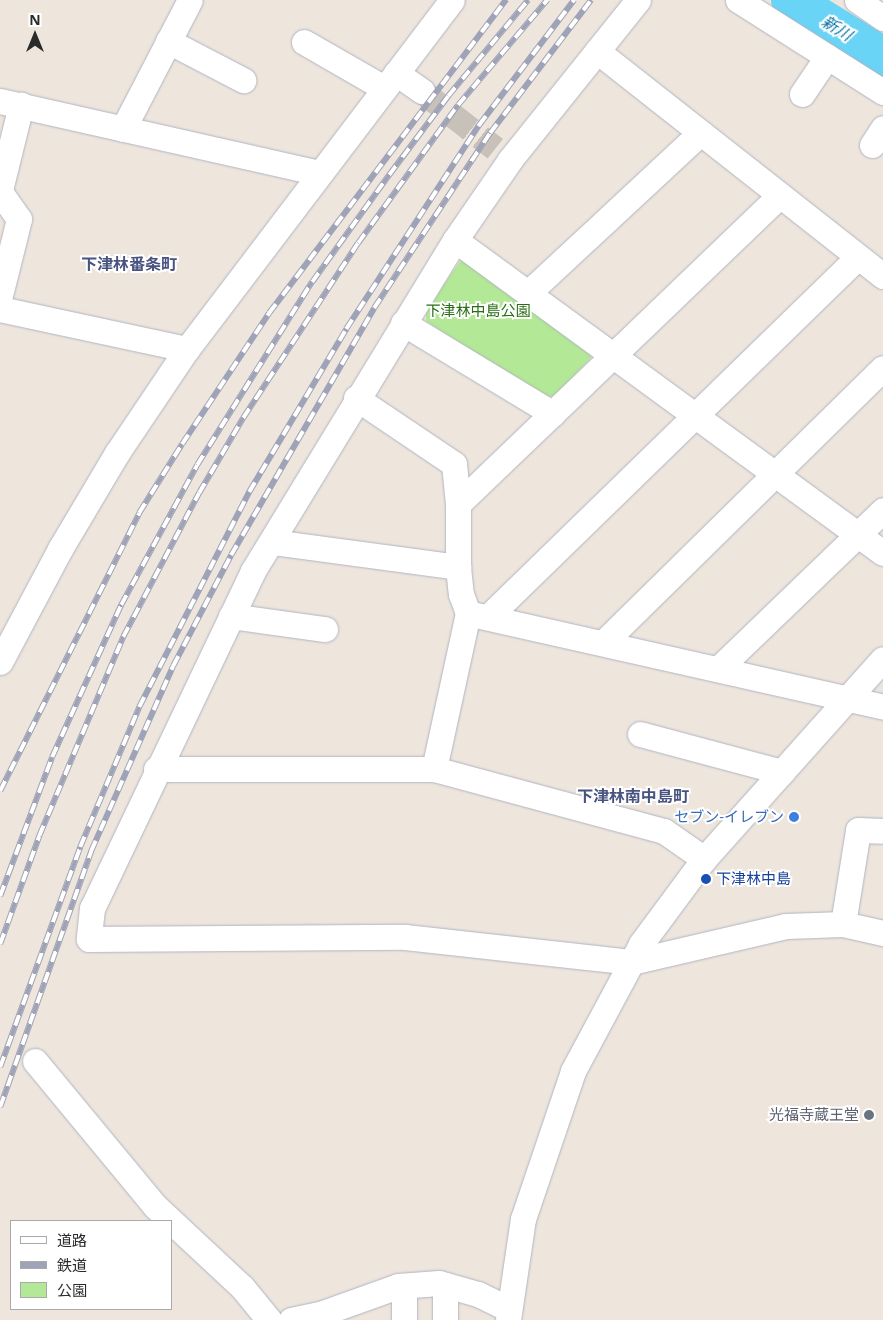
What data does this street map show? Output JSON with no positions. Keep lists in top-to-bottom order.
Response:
{
  "districts": ["下津林番条町", "下津林南中島町"],
  "water": ["新川"],
  "parks": ["下津林中島公園"],
  "places": ["セブン-イレブン", "下津林中島", "光福寺蔵王堂"],
  "legend": ["道路", "鉄道", "公園"],
  "north": "top"
}
